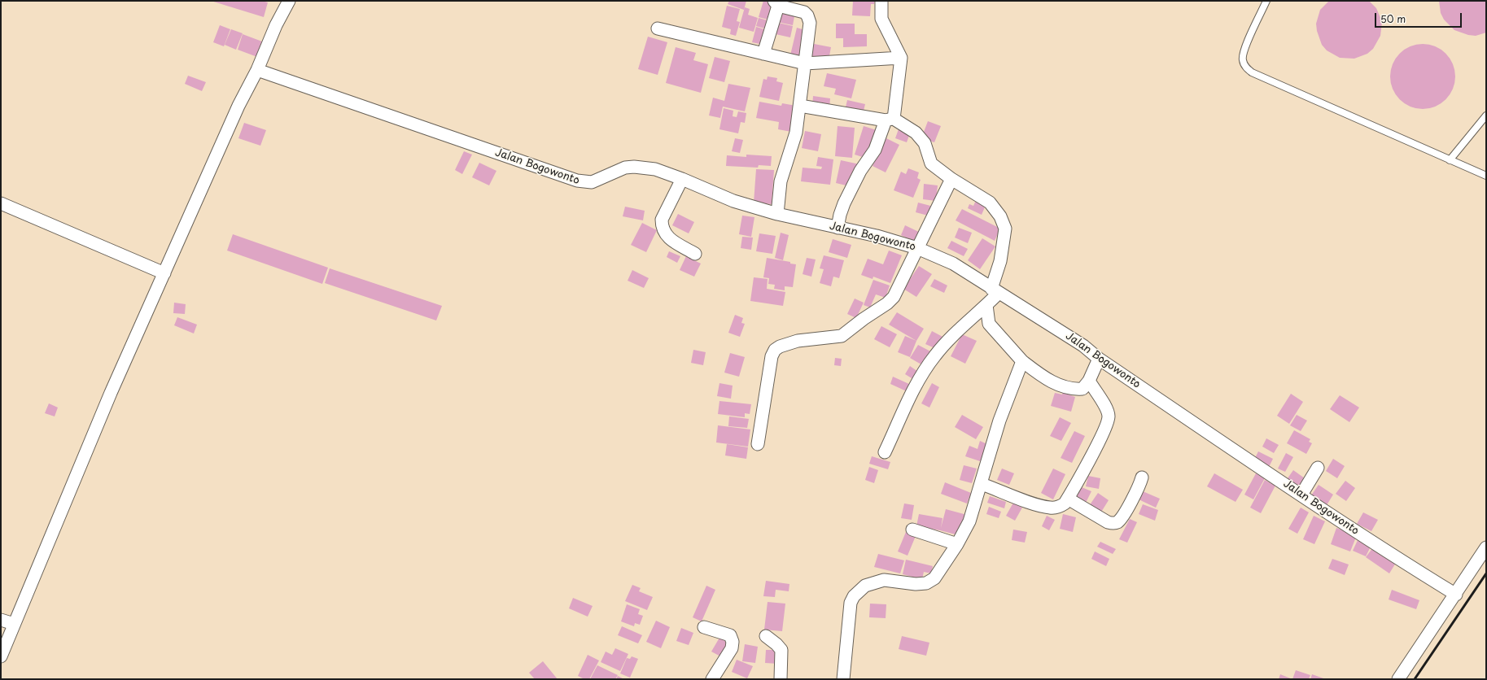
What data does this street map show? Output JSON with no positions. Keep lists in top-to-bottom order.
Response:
{
  "streets": {
    "street": ["Jalan Bogowonto"]
  },
  "scale_bar": "50 m"
}
